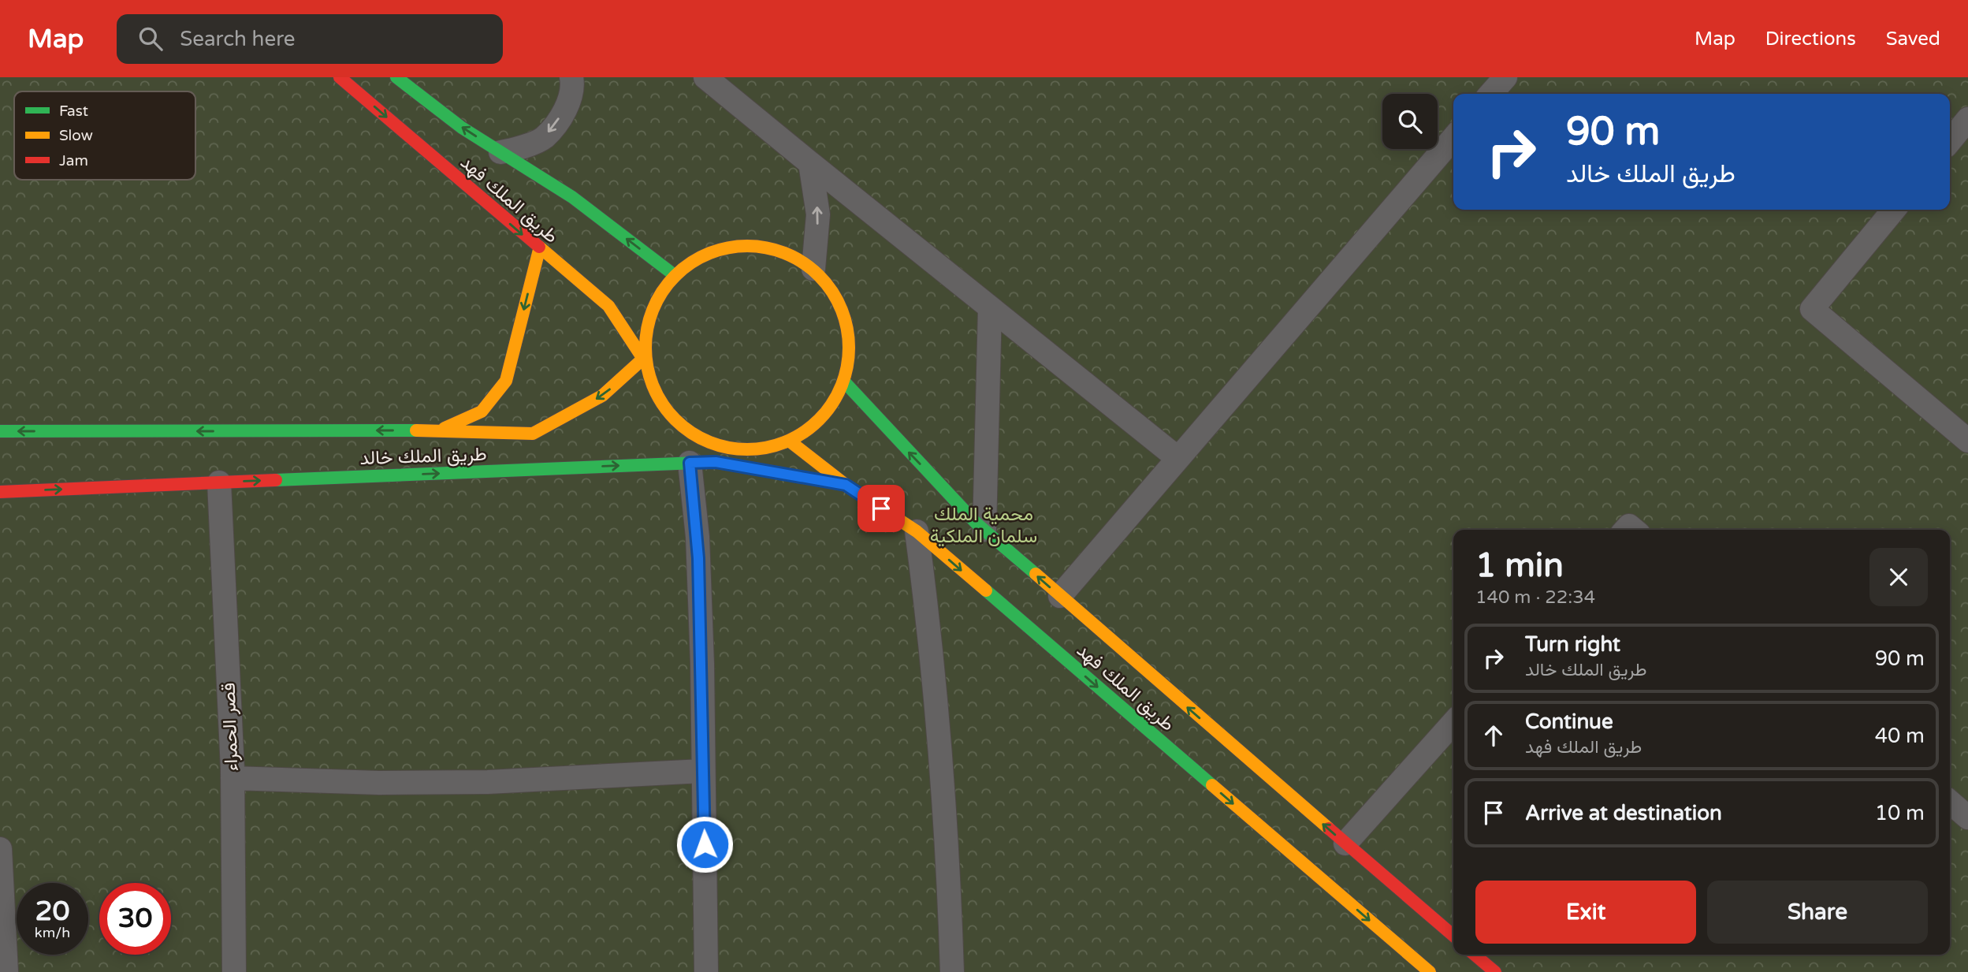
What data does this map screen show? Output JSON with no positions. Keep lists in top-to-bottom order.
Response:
{
  "streets": {
    "street": ["طريق الملك فهد", "طريق الملك خالد", "قصر الحمراء"]
  },
  "crossings": [
    ["طريق الملك فهد", "طريق الملك خالد"],
    ["طريق الملك خالد", "قصر الحمراء"]
  ],
  "parks": ["محمية الملك سلمان الملكية"],
  "legend": ["Fast", "Slow", "Jam"],
  "page": {
    "header": "Map",
    "search": "Search here",
    "nav": ["Map", "Directions", "Saved"],
    "turn": ["90 m", "طريق الملك خالد"],
    "heading": ["1 min", "140 m · 22:34"],
    "list": [
      {
        "name": "Turn right",
        "note": "طريق الملك خالد",
        "value": "90 m"
      },
      {
        "name": "Continue",
        "note": "طريق الملك فهد",
        "value": "40 m"
      },
      {
        "name": "Arrive at destination",
        "value": "10 m"
      }
    ],
    "buttons": ["Exit", "Share"],
    "speed": "20 km/h",
    "limit": "30"
  }
}
